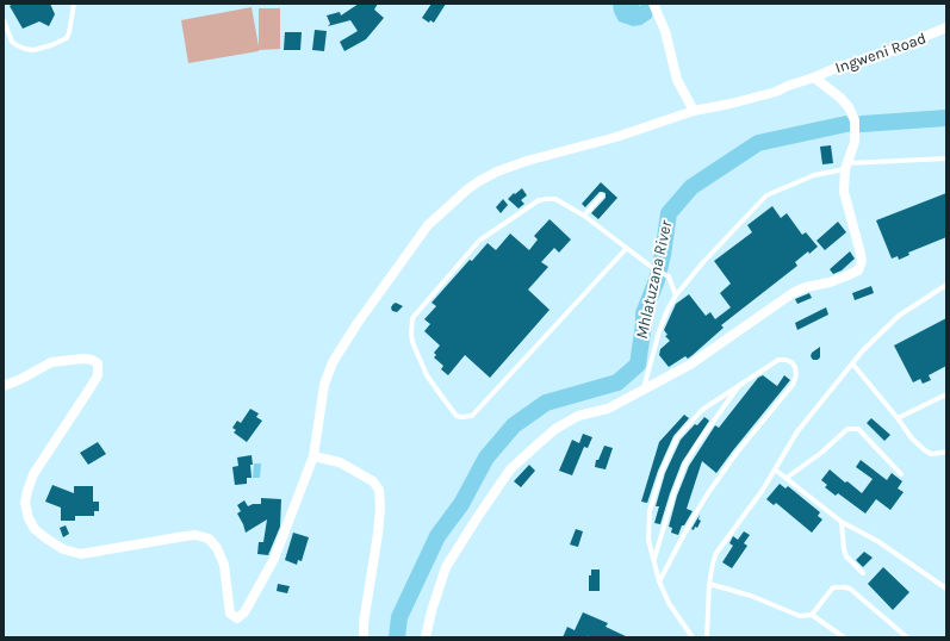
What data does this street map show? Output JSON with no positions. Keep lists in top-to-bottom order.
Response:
{
  "streets": {
    "street": ["Ingweni Road"]
  },
  "water": ["Mhlatuzana River"]
}
